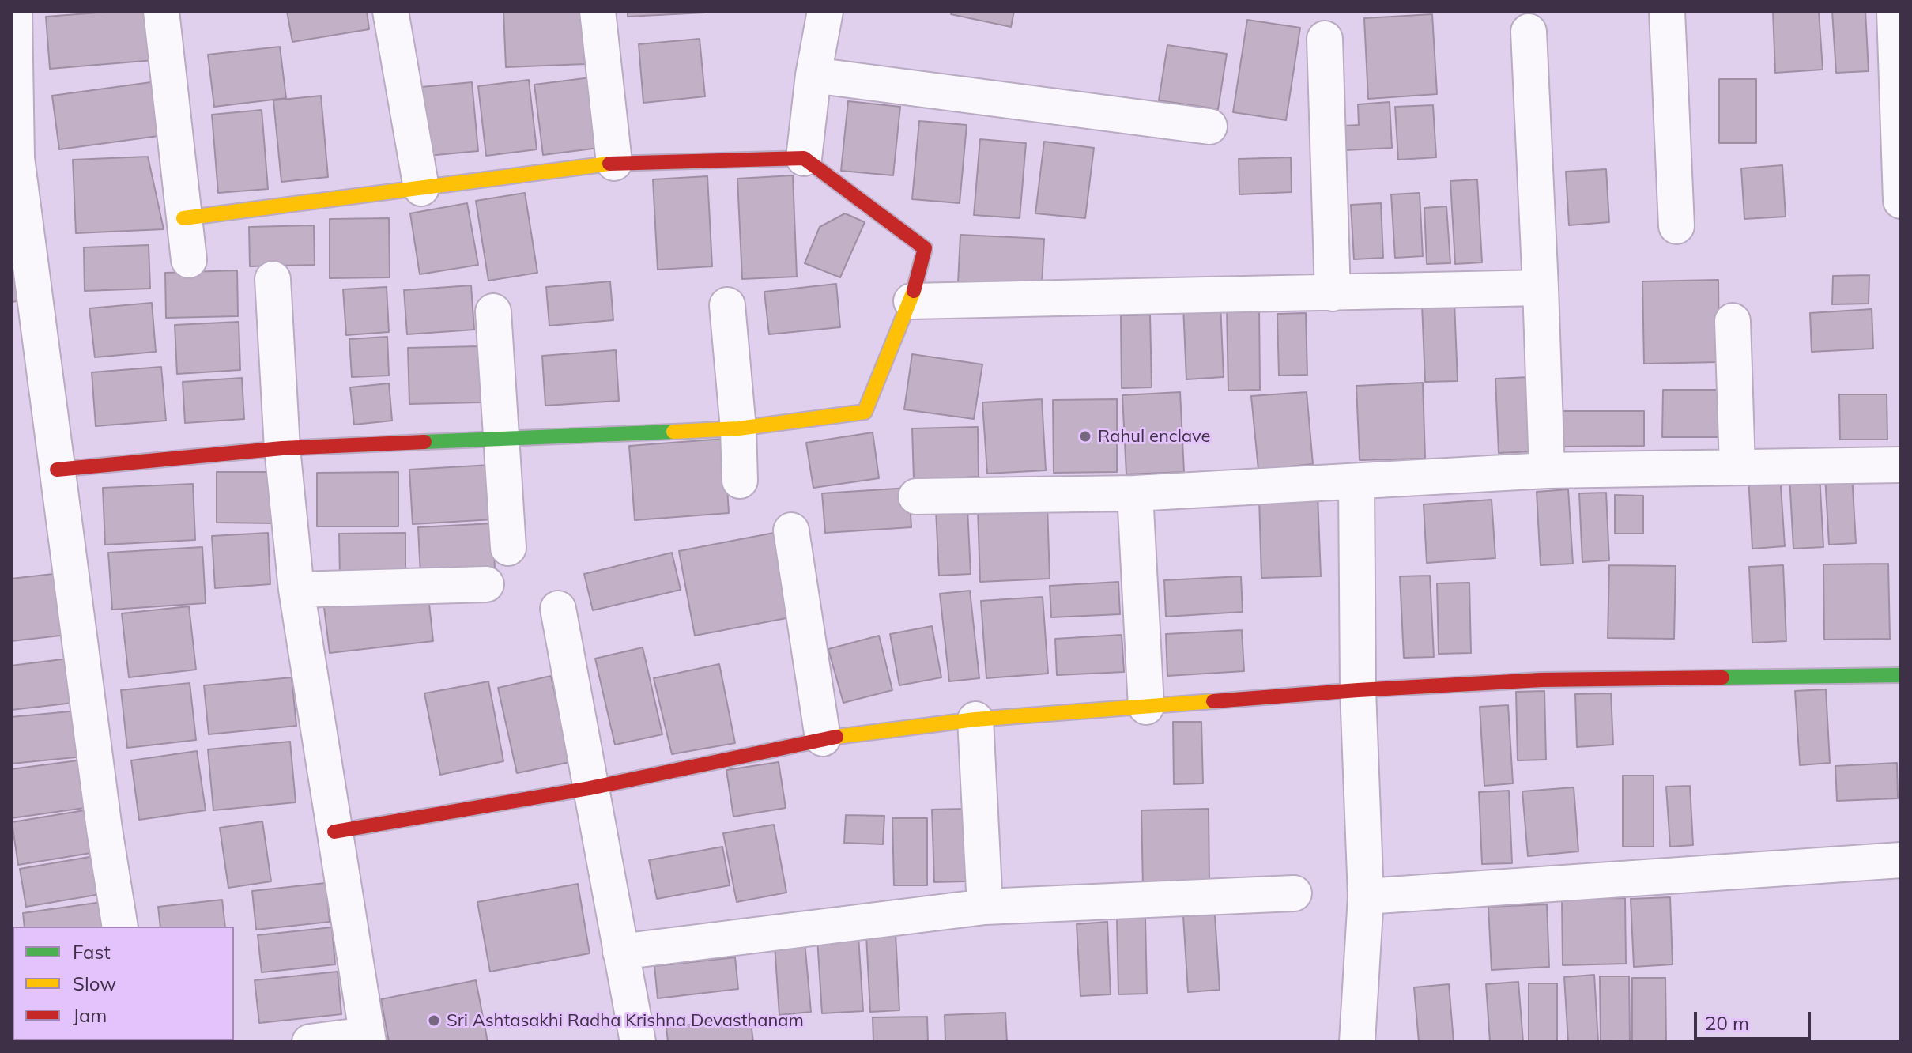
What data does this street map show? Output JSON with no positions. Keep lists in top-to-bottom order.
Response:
{
  "places": ["Rahul enclave", "Sri Ashtasakhi Radha Krishna Devasthanam"],
  "legend": ["Fast", "Slow", "Jam"],
  "scale_bar": "20 m"
}
